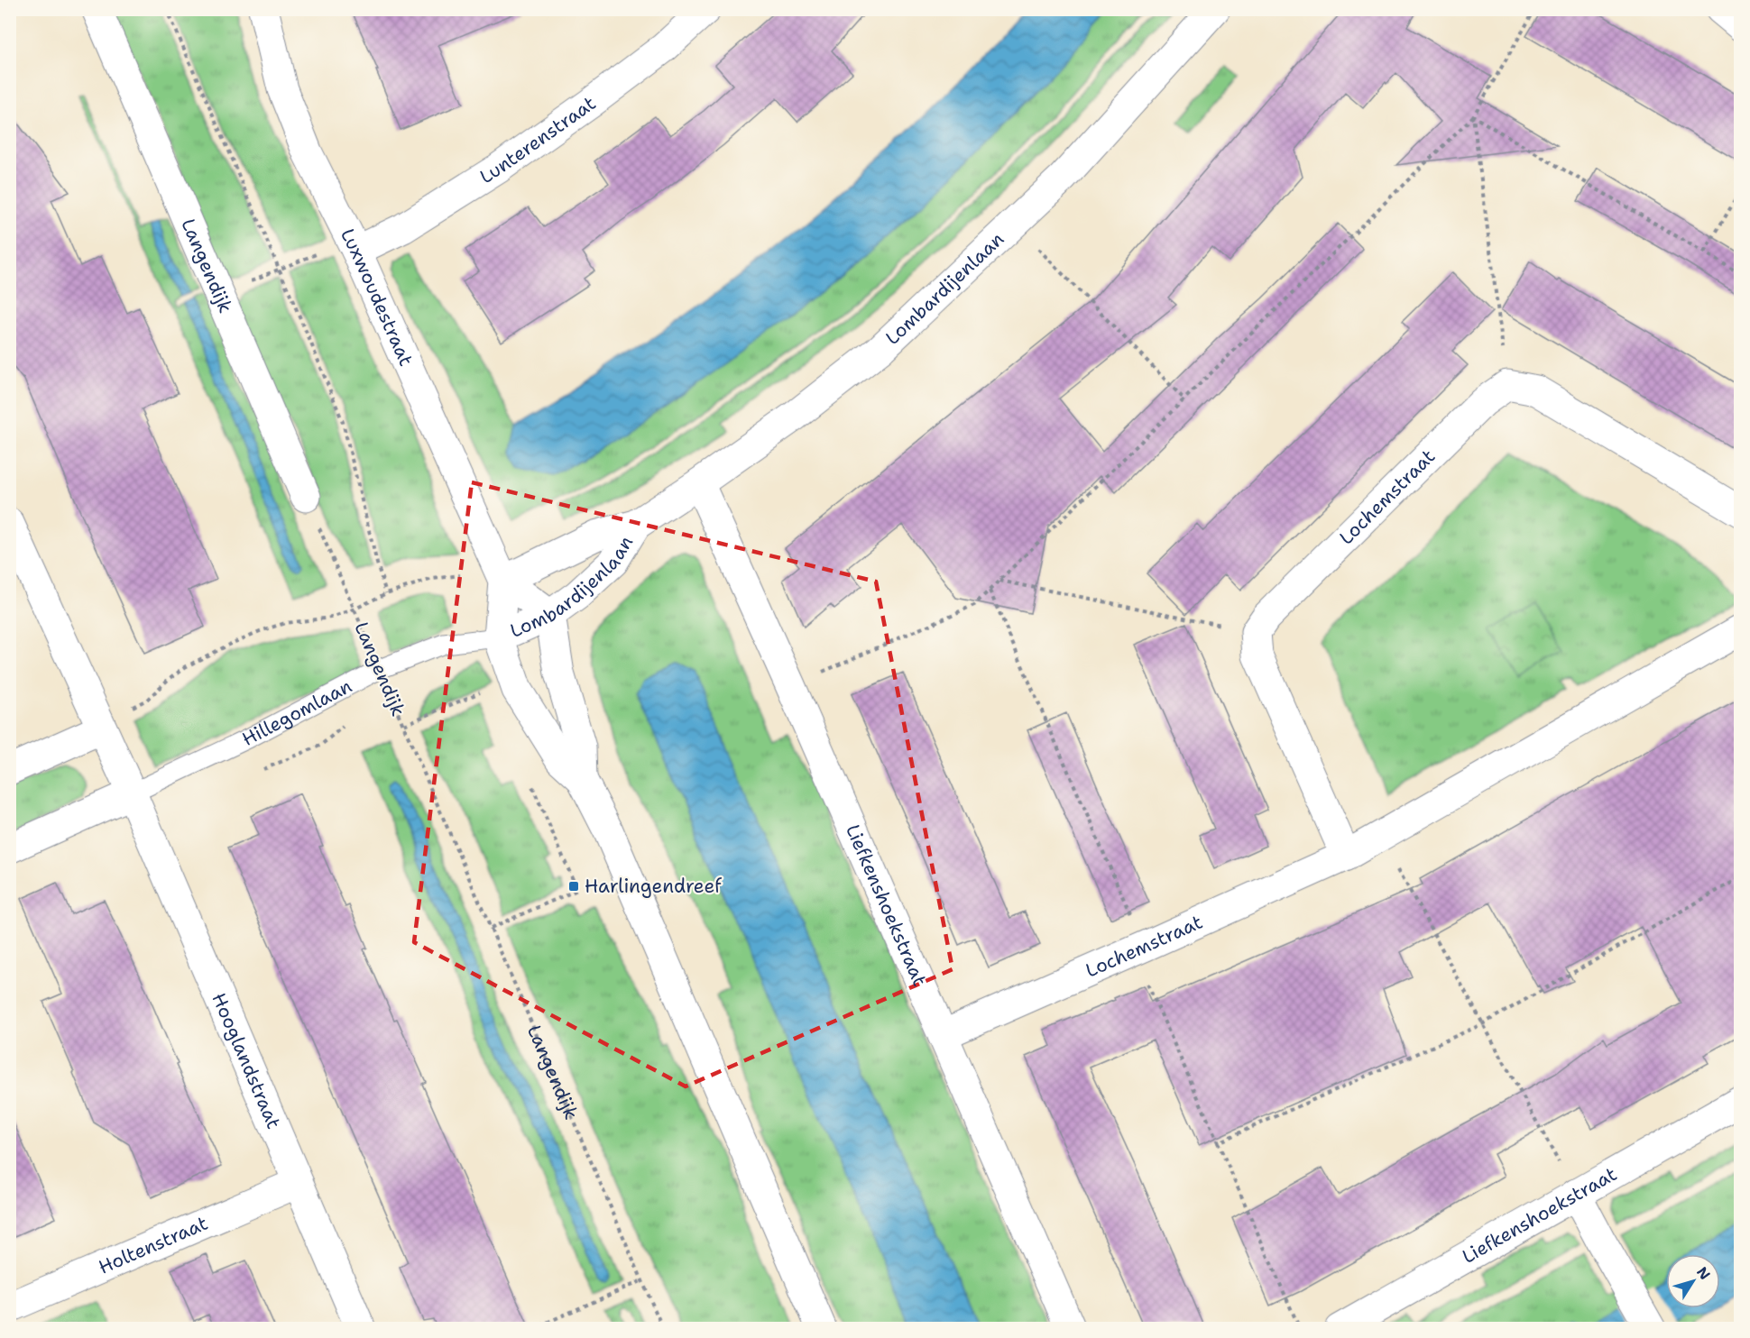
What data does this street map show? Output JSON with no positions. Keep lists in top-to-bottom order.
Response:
{
  "streets": {
    "street": [
      "Lunterenstraat",
      "Langendijk",
      "Lombardijenlaan",
      "Luxwoudestraat",
      "Lochemstraat",
      "Hillegomlaan",
      "Liefkenshoekstraat",
      "Hooglandstraat",
      "Holtenstraat"
    ]
  },
  "crossings": [
    ["Lunterenstraat", "Luxwoudestraat"],
    ["Langendijk", "Hillegomlaan"],
    ["Lombardijenlaan", "Luxwoudestraat"],
    ["Lombardijenlaan", "Hillegomlaan"],
    ["Lombardijenlaan", "Liefkenshoekstraat"],
    ["Lochemstraat", "Liefkenshoekstraat"],
    ["Hillegomlaan", "Hooglandstraat"],
    ["Hooglandstraat", "Holtenstraat"]
  ],
  "places": {
    "transit": ["Harlingendreef"]
  },
  "north": "top right"
}
